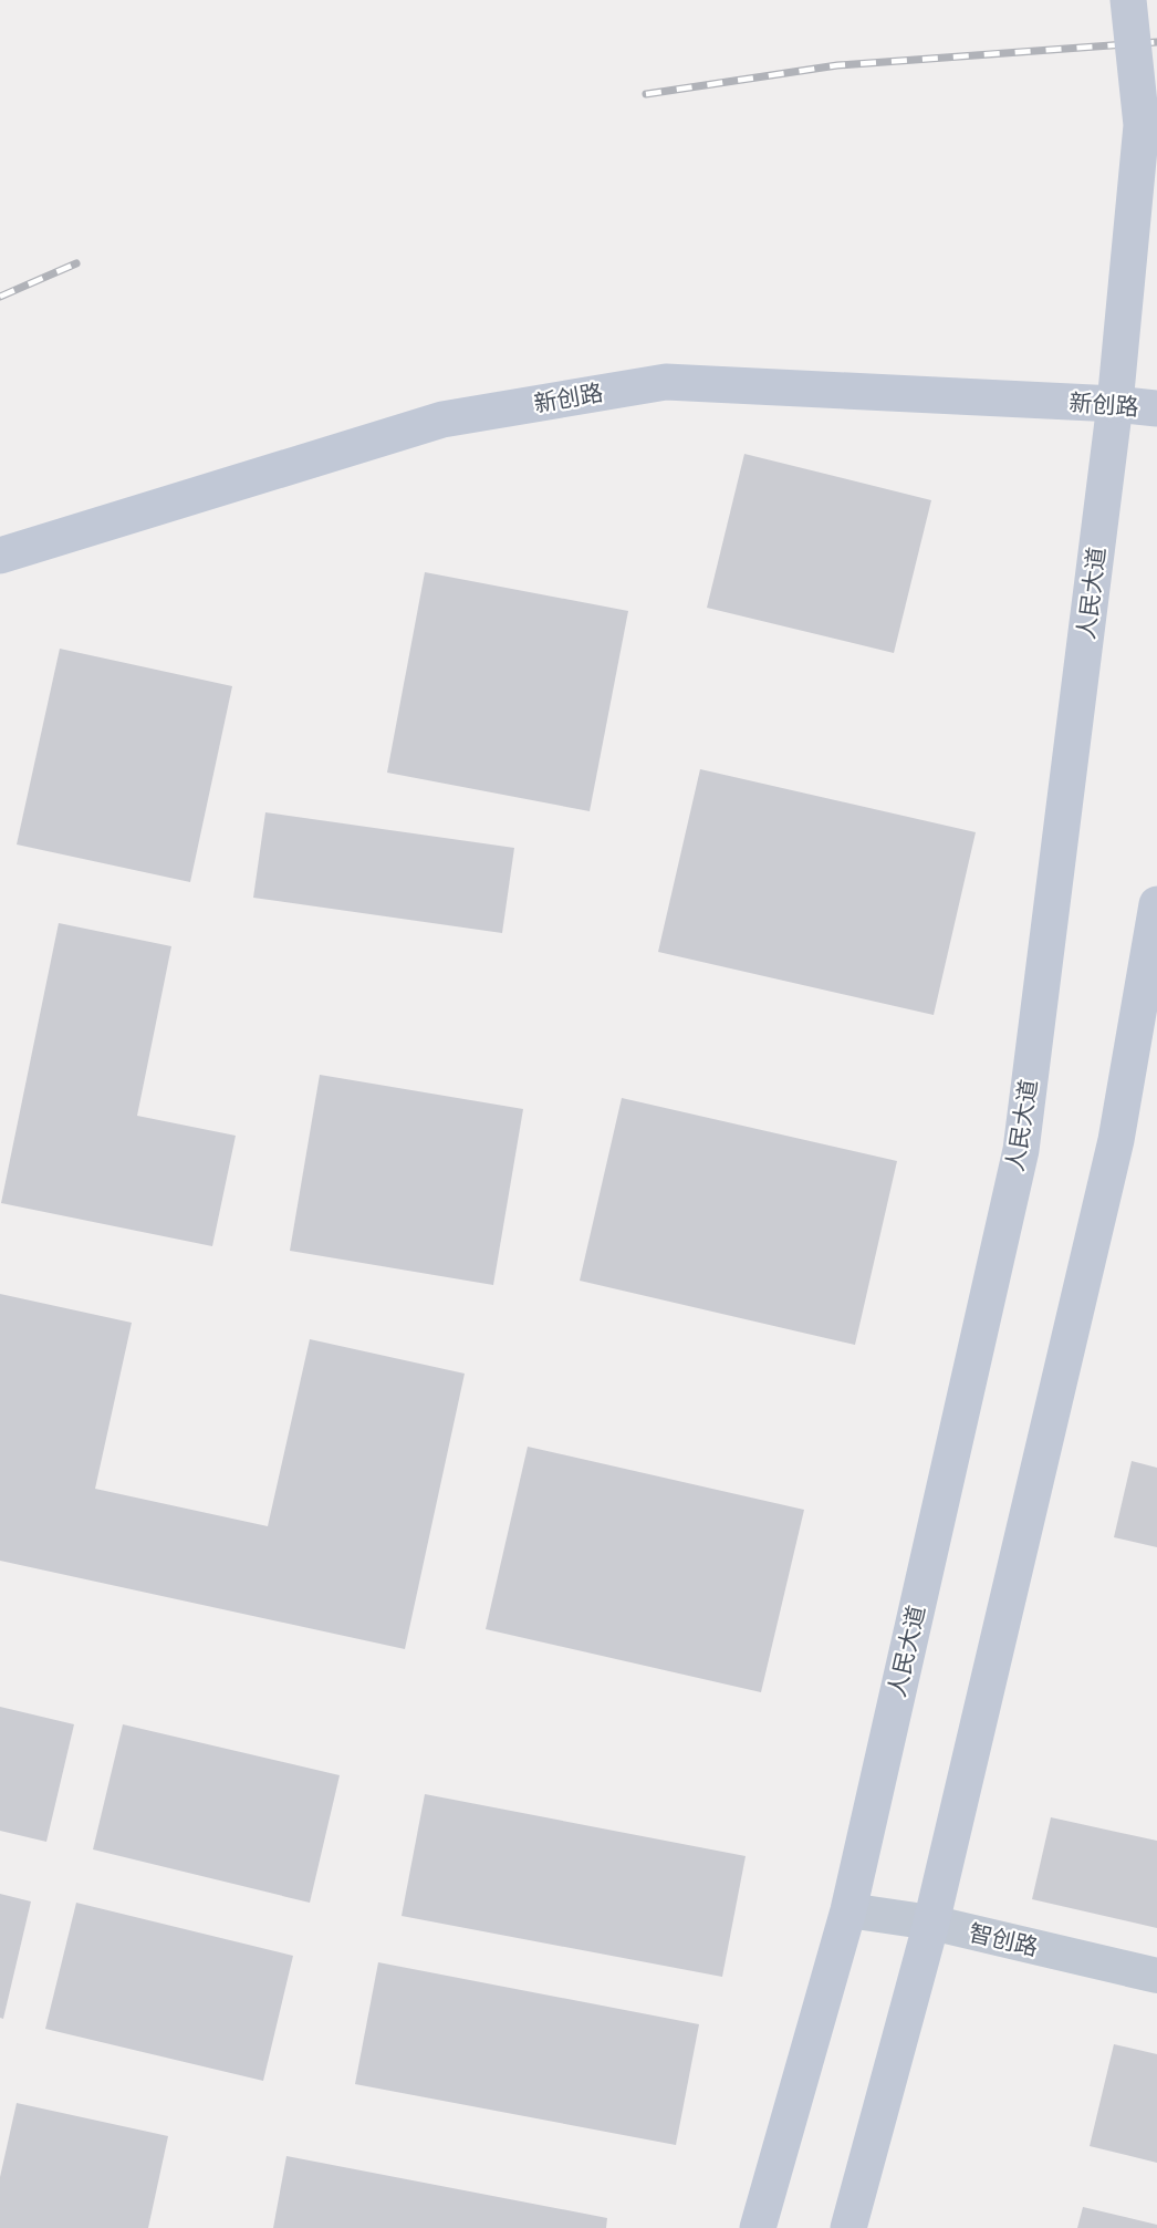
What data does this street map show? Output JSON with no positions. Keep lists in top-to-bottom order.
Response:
{
  "streets": {
    "main road": ["新创路", "人民大道"],
    "street": ["智创路"]
  },
  "crossings": [
    ["新创路", "人民大道"],
    ["人民大道", "智创路"]
  ]
}
